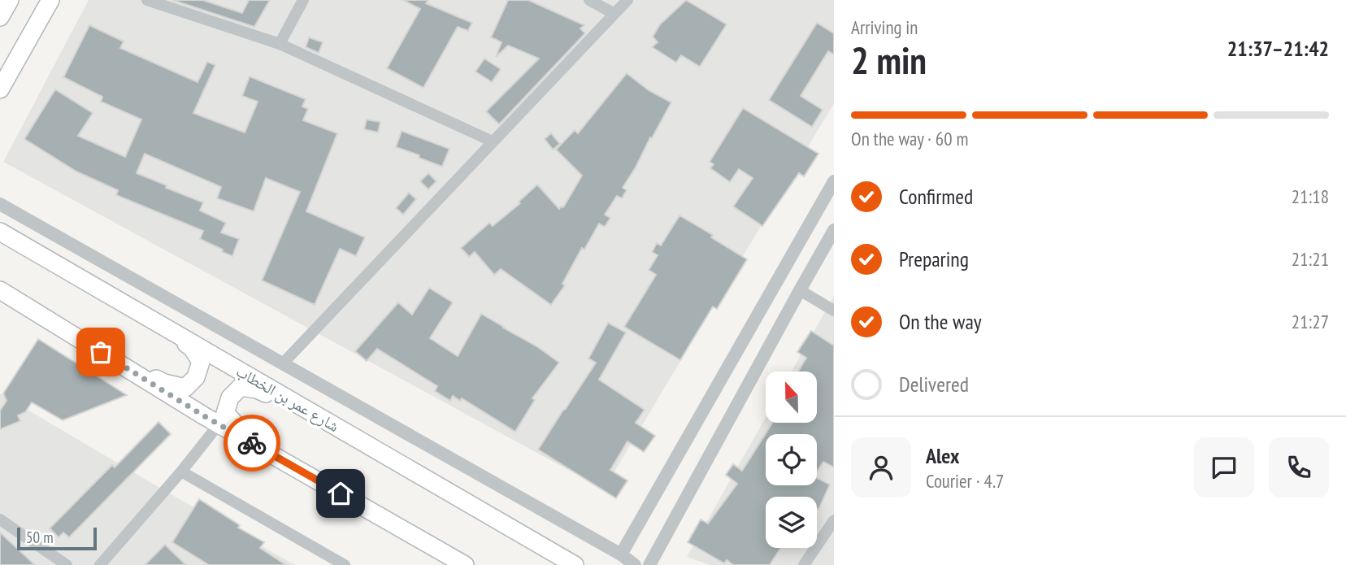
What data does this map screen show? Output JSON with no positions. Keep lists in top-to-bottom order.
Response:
{
  "streets": {
    "main road": ["شارع عمر بن الخطاب"]
  },
  "scale_bar": "50 m",
  "north": "top",
  "page": {
    "heading": ["2 min", "Arriving in", "21:37–21:42"],
    "panel": ["Alex", "Courier · 4.7"],
    "bar": "On the way · 60 m",
    "list": [
      ["Confirmed", "21:18"],
      ["Preparing", "21:21"],
      ["On the way", "21:27"],
      "Delivered"
    ],
    "scale": "50 m"
  }
}
